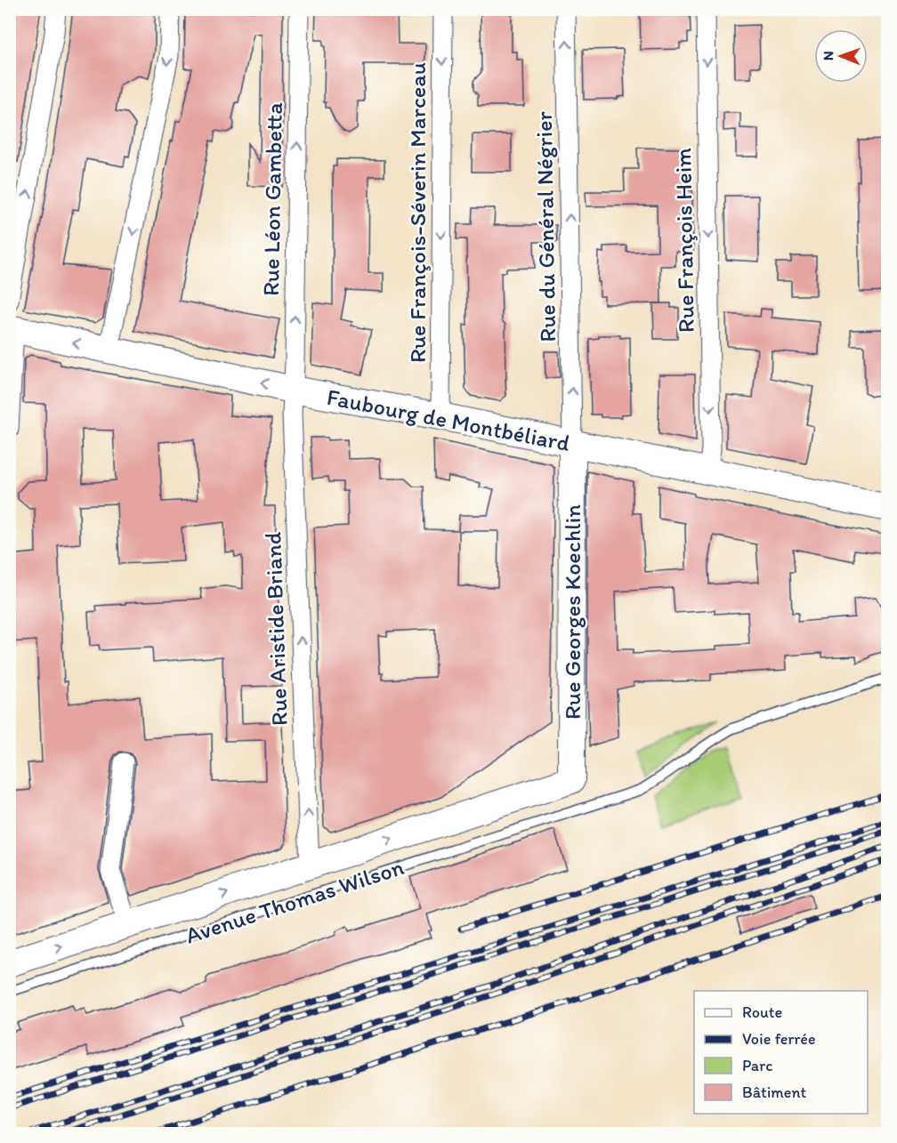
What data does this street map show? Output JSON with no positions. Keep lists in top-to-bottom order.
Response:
{
  "streets": {
    "street": [
      "Rue Léon Gambetta",
      "Rue François-Séverin Marceau",
      "Rue du Général Négrier",
      "Rue François Heim",
      "Faubourg de Montbéliard",
      "Rue Georges Koechlin",
      "Rue Aristide Briand",
      "Avenue Thomas Wilson"
    ]
  },
  "crossings": [
    ["Rue Léon Gambetta", "Faubourg de Montbéliard"],
    ["Rue Léon Gambetta", "Rue Aristide Briand"],
    ["Rue François-Séverin Marceau", "Faubourg de Montbéliard"],
    ["Rue du Général Négrier", "Faubourg de Montbéliard"],
    ["Rue du Général Négrier", "Rue Georges Koechlin"],
    ["Rue François Heim", "Faubourg de Montbéliard"],
    ["Faubourg de Montbéliard", "Rue Georges Koechlin"],
    ["Faubourg de Montbéliard", "Rue Aristide Briand"],
    ["Rue Georges Koechlin", "Avenue Thomas Wilson"],
    ["Rue Aristide Briand", "Avenue Thomas Wilson"]
  ],
  "one_way": [
    "Rue François-Séverin Marceau",
    "Rue du Général Négrier",
    "Rue François Heim",
    "Rue Aristide Briand",
    "Avenue Thomas Wilson"
  ],
  "legend": [
    "Route",
    "Voie ferrée",
    "Parc",
    "Bâtiment"
  ],
  "north": "left"
}
